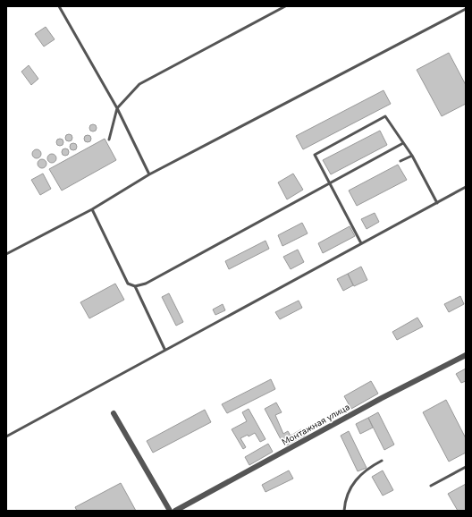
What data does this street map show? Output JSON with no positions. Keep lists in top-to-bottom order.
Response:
{
  "streets": {
    "street": ["Монтажная улица"]
  }
}
